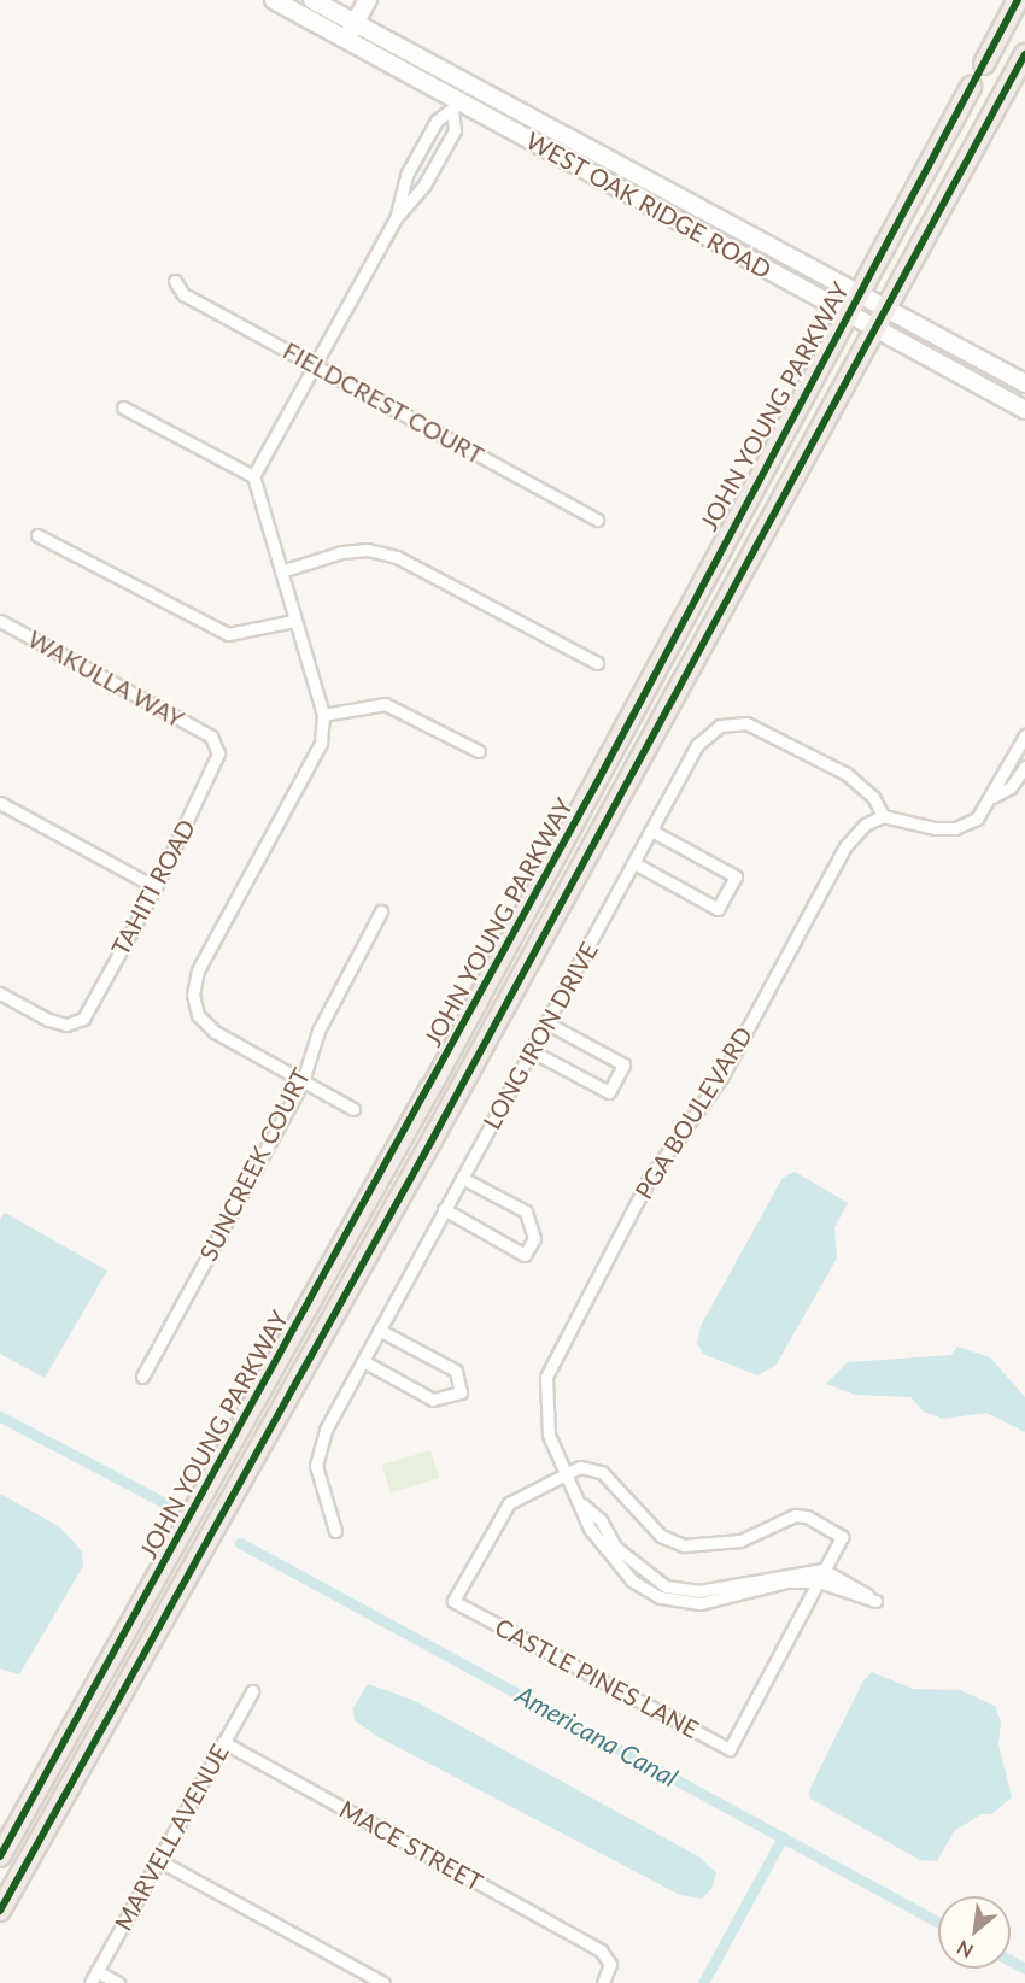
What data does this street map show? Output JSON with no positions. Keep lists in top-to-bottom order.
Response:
{
  "streets": {
    "highway": ["JOHN YOUNG PARKWAY"],
    "street": [
      "WEST OAK RIDGE ROAD",
      "FIELDCREST COURT",
      "WAKULLA WAY",
      "TAHITI ROAD",
      "LONG IRON DRIVE",
      "PGA BOULEVARD",
      "SUNCREEK COURT",
      "CASTLE PINES LANE",
      "MARVELL AVENUE",
      "MACE STREET"
    ]
  },
  "crossings": [
    ["WEST OAK RIDGE ROAD", "JOHN YOUNG PARKWAY"],
    ["WAKULLA WAY", "TAHITI ROAD"],
    ["LONG IRON DRIVE", "PGA BOULEVARD"],
    ["PGA BOULEVARD", "CASTLE PINES LANE"],
    ["MARVELL AVENUE", "MACE STREET"]
  ],
  "water": ["Americana Canal"],
  "north": "bottom left"
}
